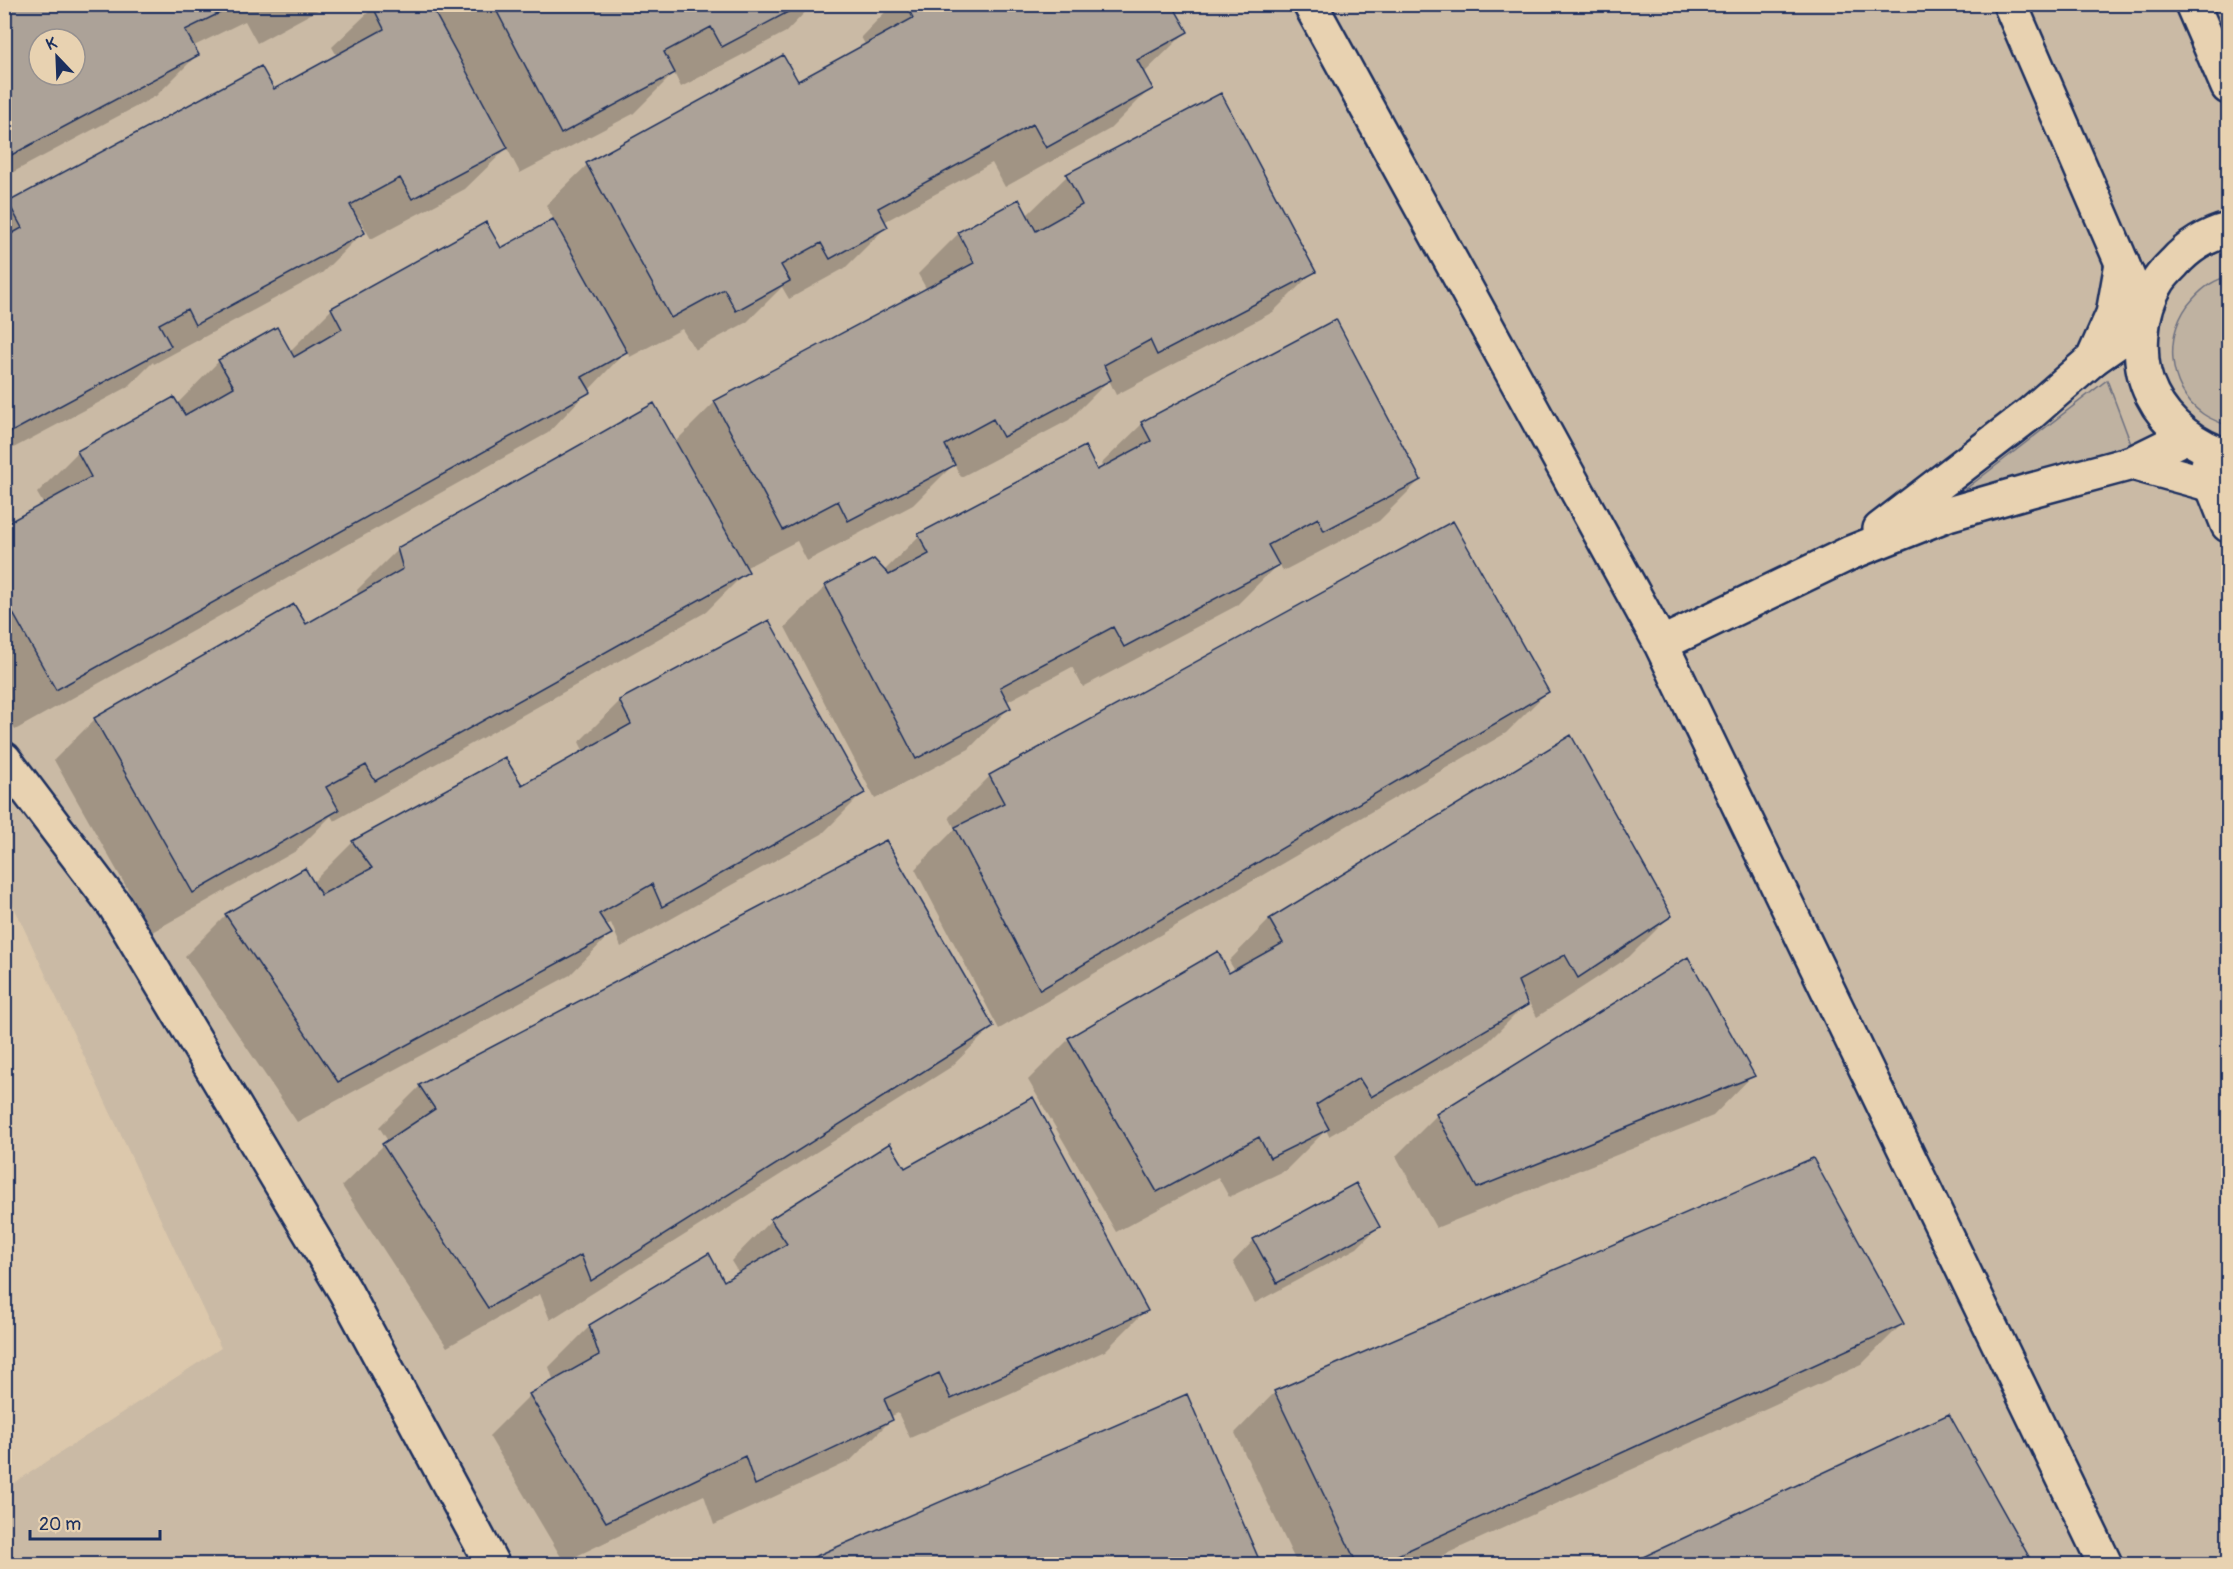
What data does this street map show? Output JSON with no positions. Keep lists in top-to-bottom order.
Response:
{
  "scale_bar": "20 m",
  "north": "top left"
}
